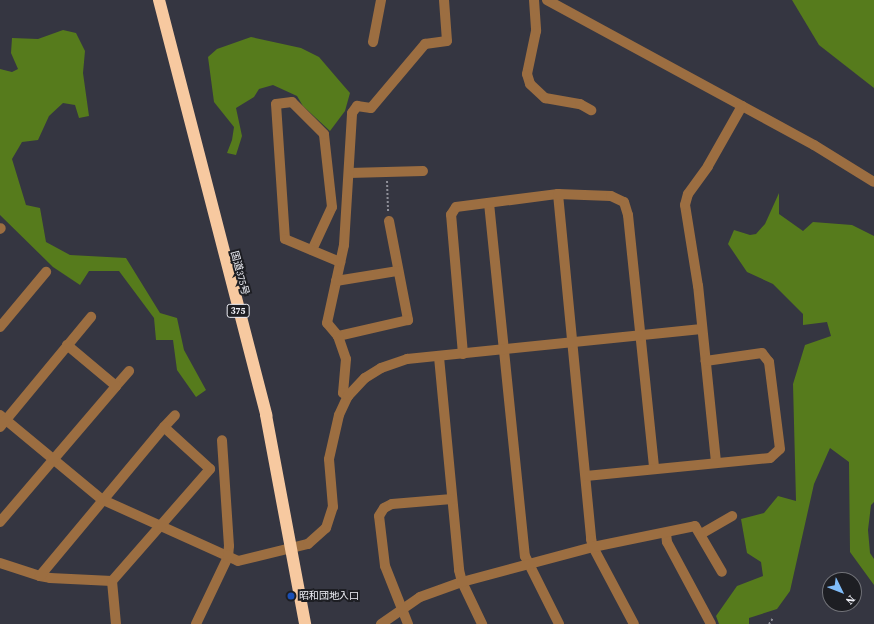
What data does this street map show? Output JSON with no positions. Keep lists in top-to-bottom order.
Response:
{
  "streets": {
    "highway": ["国道375号", "375"]
  },
  "places": ["昭和団地入口"],
  "north": "bottom right"
}
